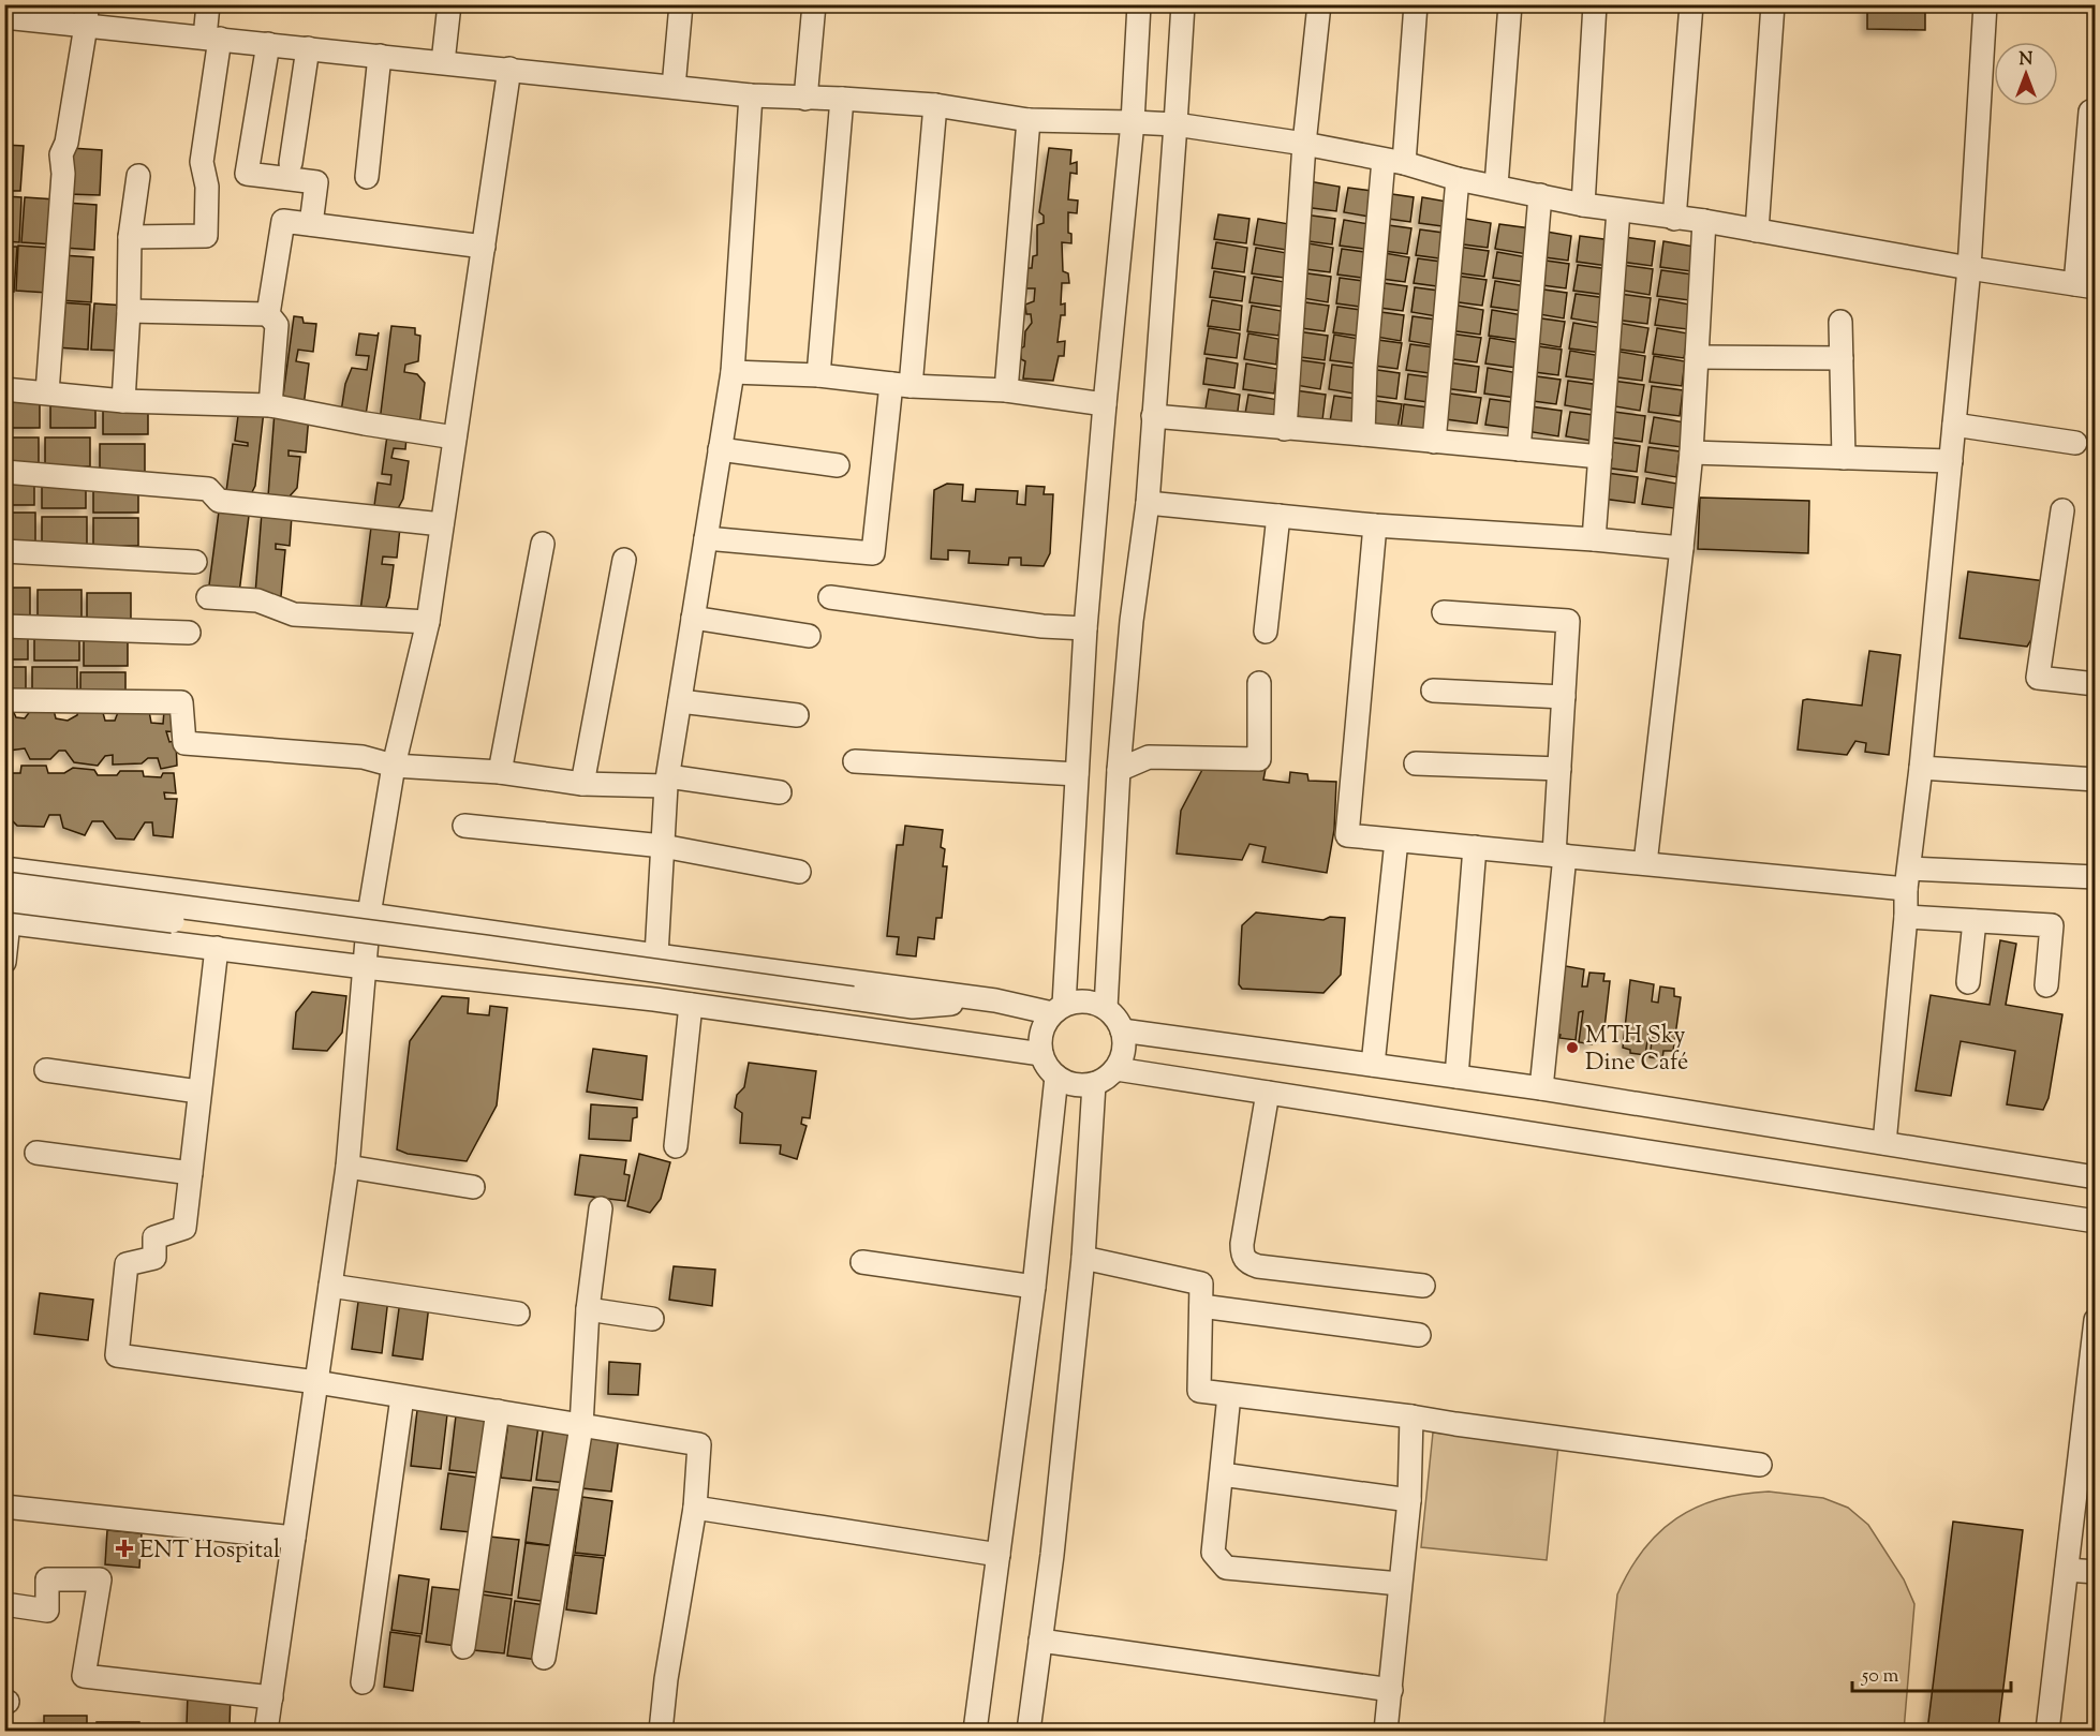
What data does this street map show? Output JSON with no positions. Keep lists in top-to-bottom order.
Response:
{
  "places": {
    "other": ["MTH Sky Dine Café"],
    "health": ["ENT Hospital"]
  },
  "scale_bar": "50 m",
  "north": "top"
}
